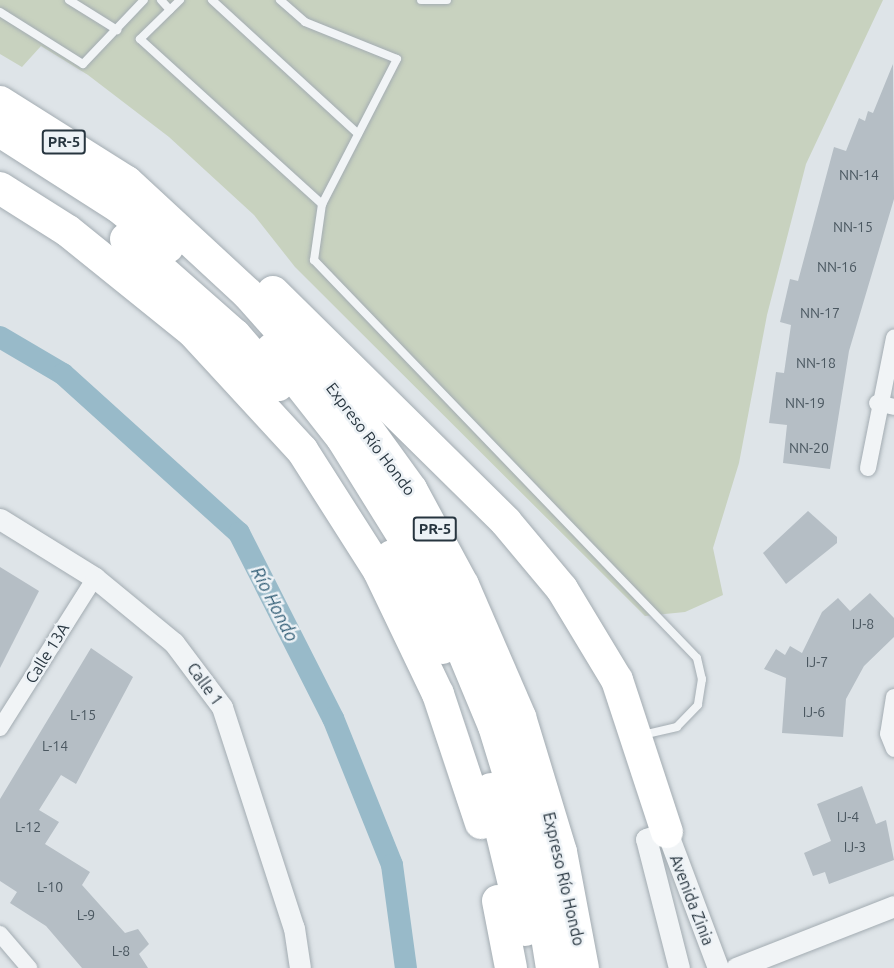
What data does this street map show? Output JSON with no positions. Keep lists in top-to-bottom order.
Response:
{
  "streets": {
    "highway": ["PR-5", "Expreso Río Hondo"],
    "street": ["Calle 13A", "Calle 1", "Avenida Zinia"]
  },
  "crossings": [
    ["Calle 13A", "Calle 1"]
  ],
  "water": ["Río Hondo"],
  "house_numbers": [
    "NN-14",
    "NN-15",
    "NN-16",
    "NN-17",
    "NN-18",
    "NN-19",
    "NN-20",
    "IJ-8",
    "IJ-7",
    "IJ-6",
    "L-15",
    "L-14",
    "IJ-4",
    "L-12",
    "IJ-3",
    "L-10",
    "L-9",
    "L-8"
  ]
}
